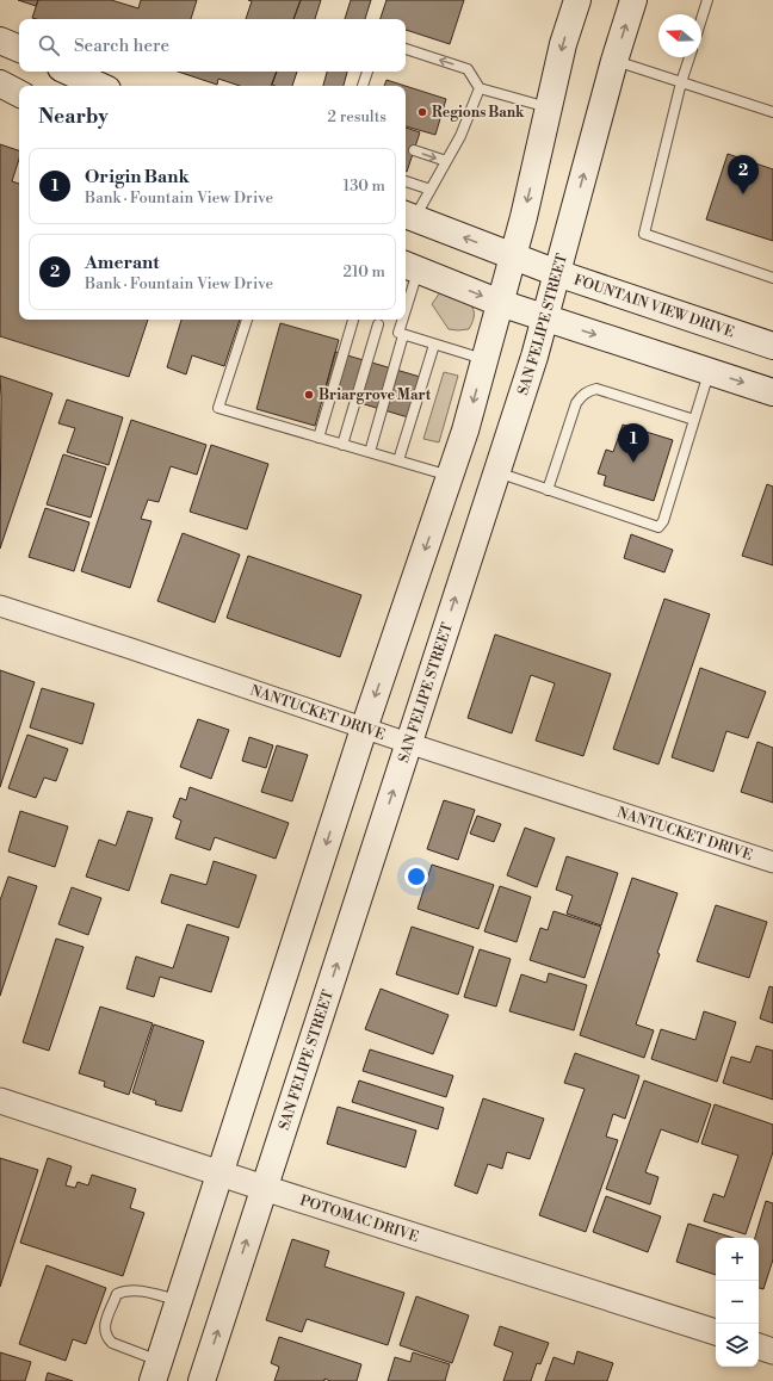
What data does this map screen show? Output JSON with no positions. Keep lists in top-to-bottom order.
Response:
{
  "streets": {
    "main road": ["FOUNTAIN VIEW DRIVE", "SAN FELIPE STREET"],
    "street": ["NANTUCKET DRIVE", "POTOMAC DRIVE"]
  },
  "crossings": [
    ["FOUNTAIN VIEW DRIVE", "SAN FELIPE STREET"],
    ["SAN FELIPE STREET", "NANTUCKET DRIVE"],
    ["SAN FELIPE STREET", "POTOMAC DRIVE"]
  ],
  "places": ["Regions Bank", "Briargrove Mart"],
  "north": "left",
  "page": {
    "search": "Search here",
    "heading": ["Nearby", "2 results"],
    "list": [
      {
        "mark": "1",
        "name": "Origin Bank",
        "note": "Bank · Fountain View Drive",
        "value": "130 m"
      },
      {
        "mark": "2",
        "name": "Amerant",
        "note": "Bank · Fountain View Drive",
        "value": "210 m"
      }
    ],
    "pins": ["2", "1"],
    "map_buttons": ["+", "−"]
  }
}
